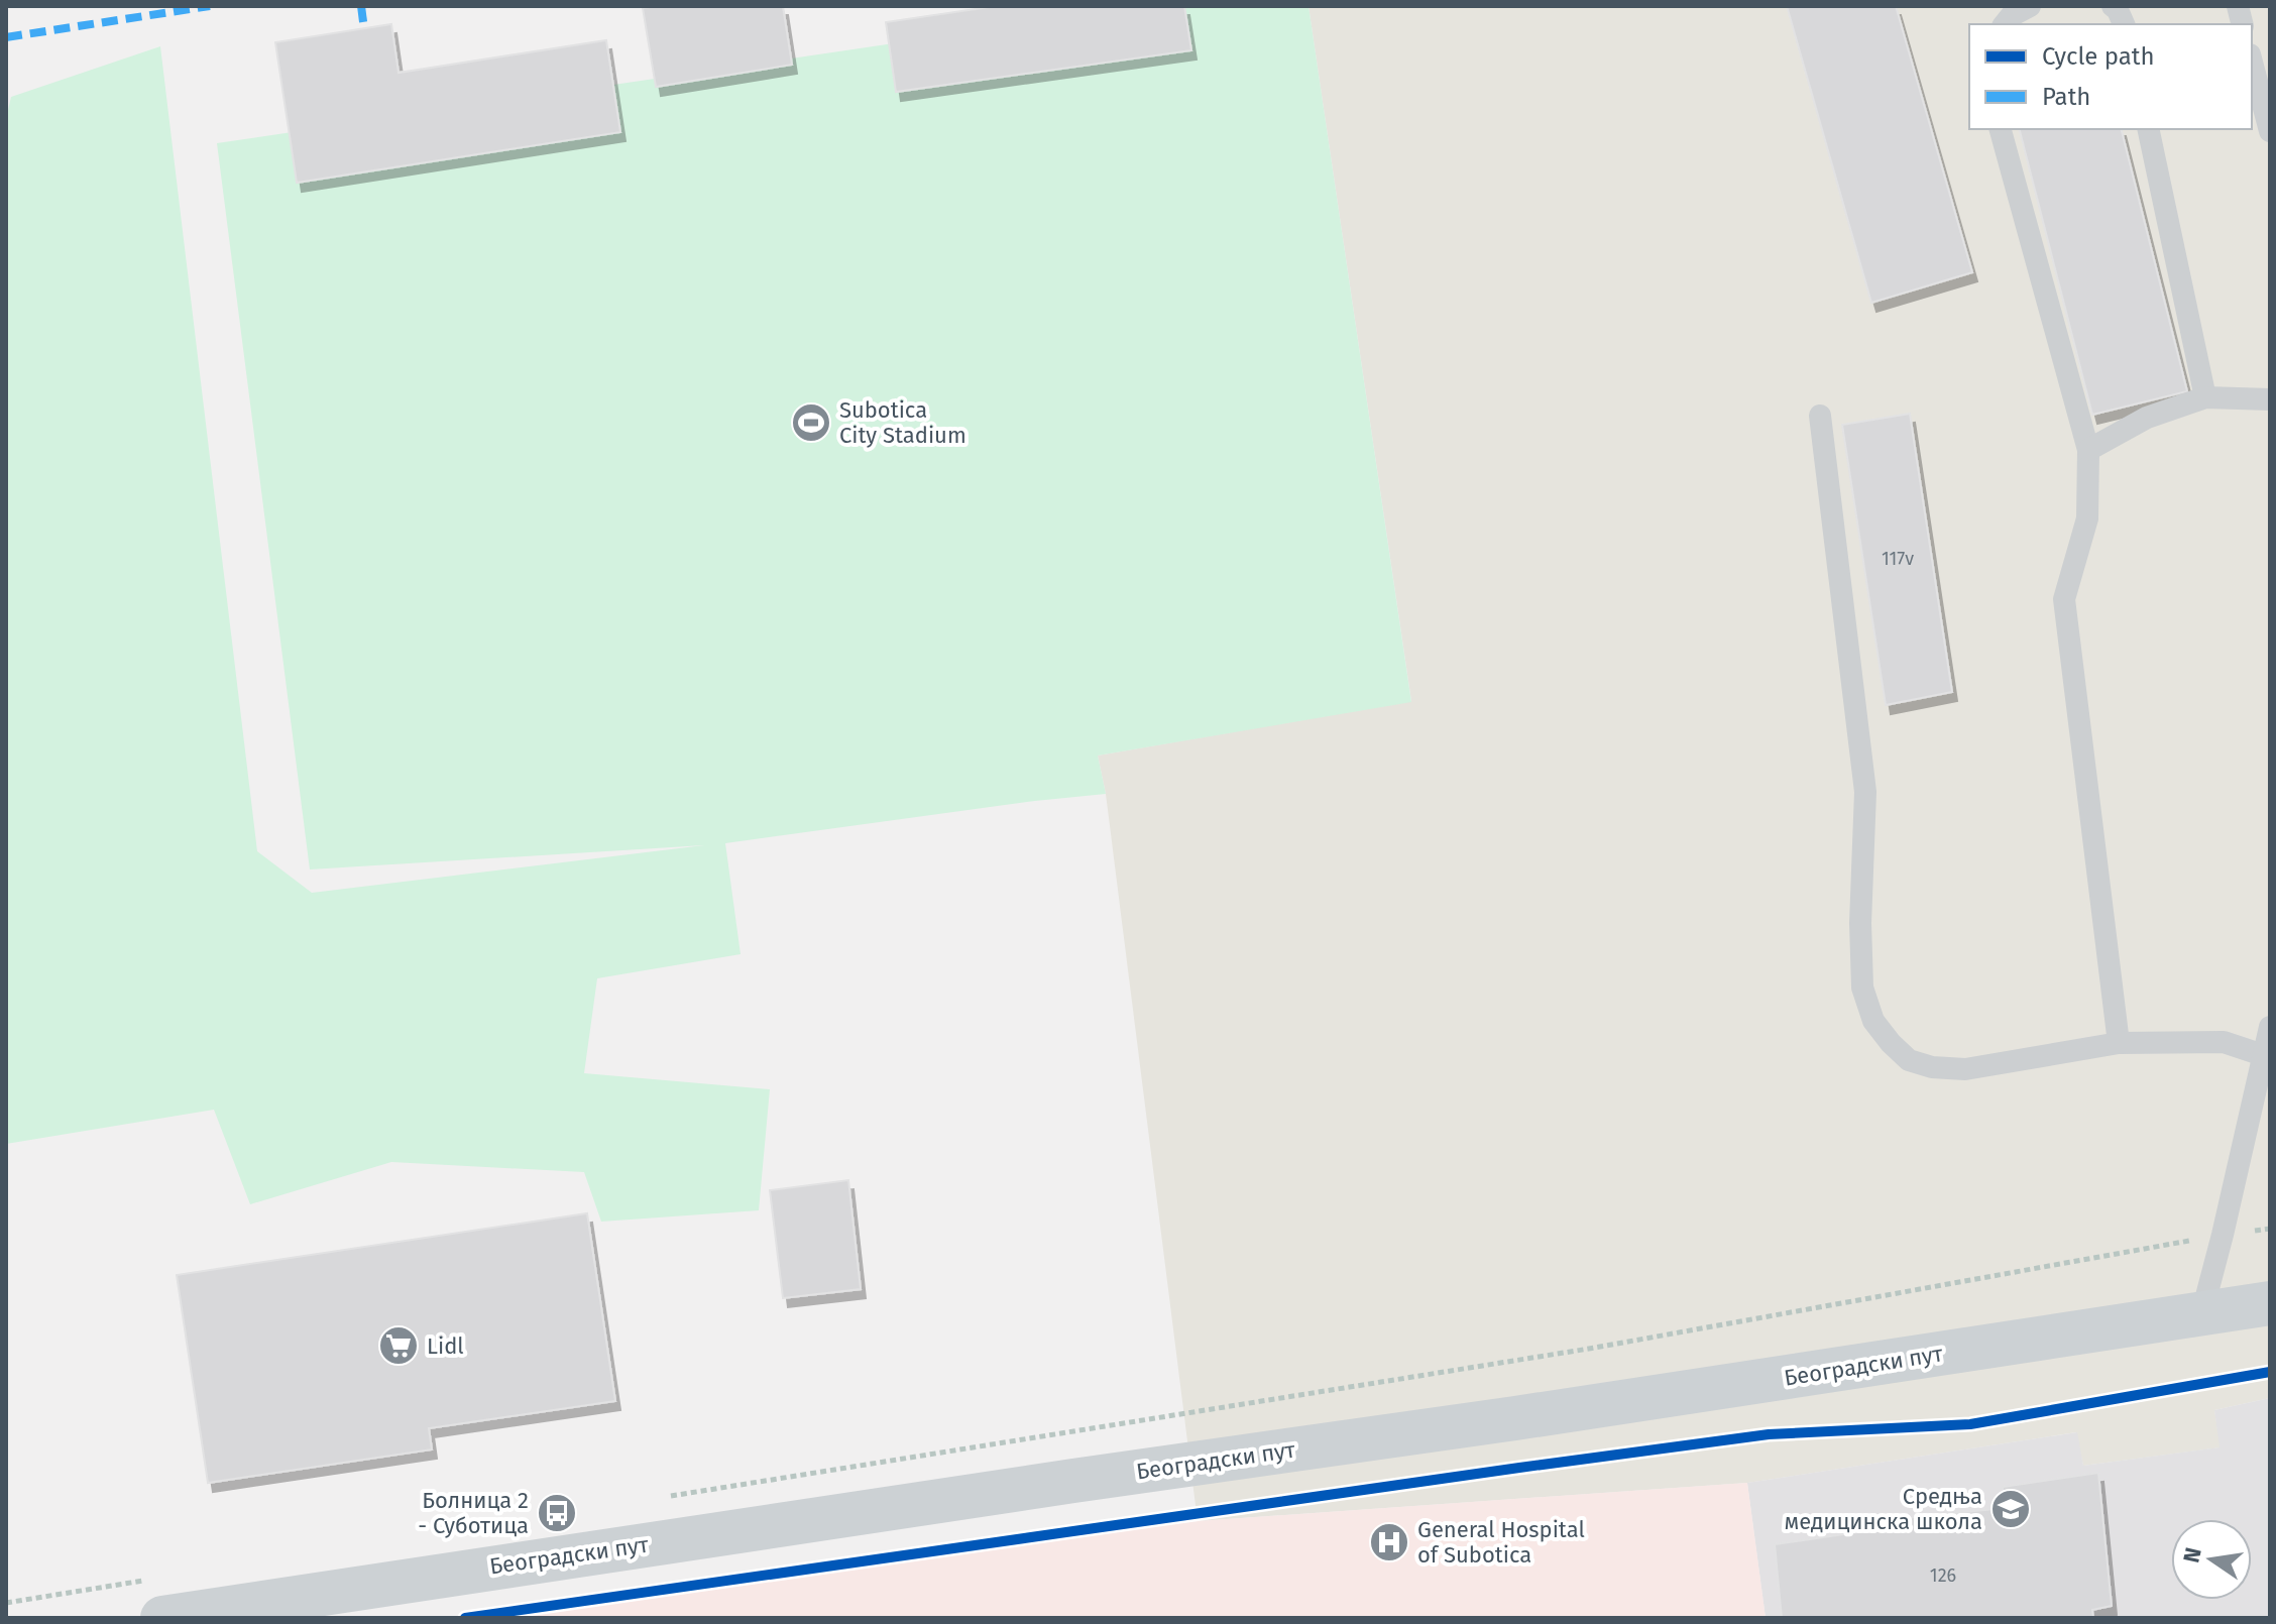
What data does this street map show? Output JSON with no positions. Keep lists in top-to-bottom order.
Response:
{
  "streets": {
    "main road": ["Београдски пут"]
  },
  "places": {
    "sports": ["Subotica City Stadium"],
    "supermarket": ["Lidl"],
    "school or university": ["Средња медицинска школа"],
    "bus stop": ["Болница 2 - Суботица"],
    "hospital": ["General Hospital of Subotica"]
  },
  "house_numbers": ["117v", "126"],
  "legend": ["Cycle path", "Path"],
  "north": "left"
}
